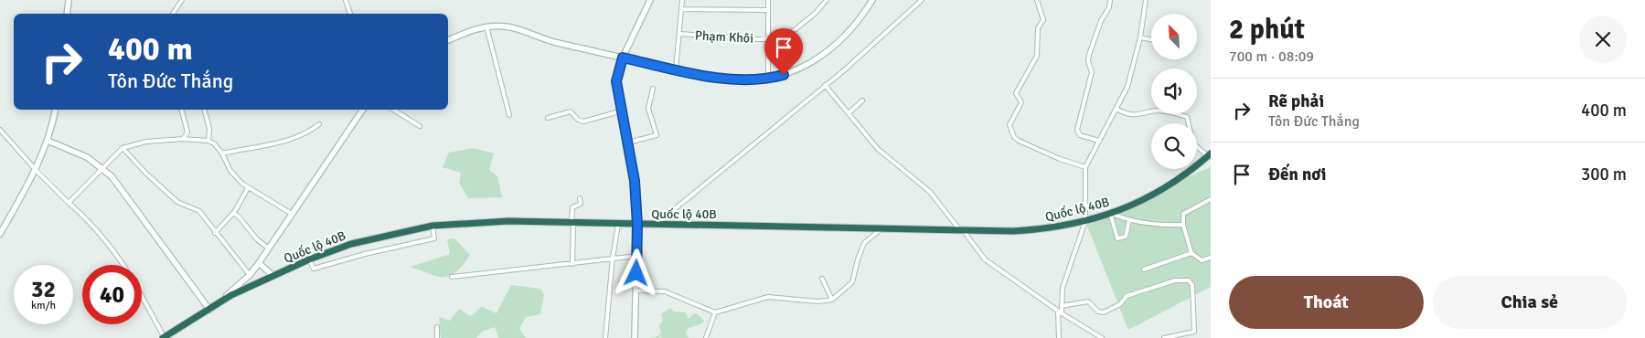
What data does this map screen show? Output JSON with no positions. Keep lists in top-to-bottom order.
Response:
{
  "streets": {
    "highway": ["Quốc lộ 40B"],
    "street": ["Phạm Khôi"]
  },
  "north": "top left",
  "page": {
    "heading": ["2 phút", "700 m · 08:09"],
    "turn": ["400 m", "Tôn Đức Thắng"],
    "list": [
      {
        "name": "Rẽ phải",
        "note": "Tôn Đức Thắng",
        "value": "400 m"
      },
      {
        "name": "Đến nơi",
        "value": "300 m"
      }
    ],
    "speed": "32 km/h",
    "limit": "40",
    "buttons": ["Thoát", "Chia sẻ"]
  }
}
